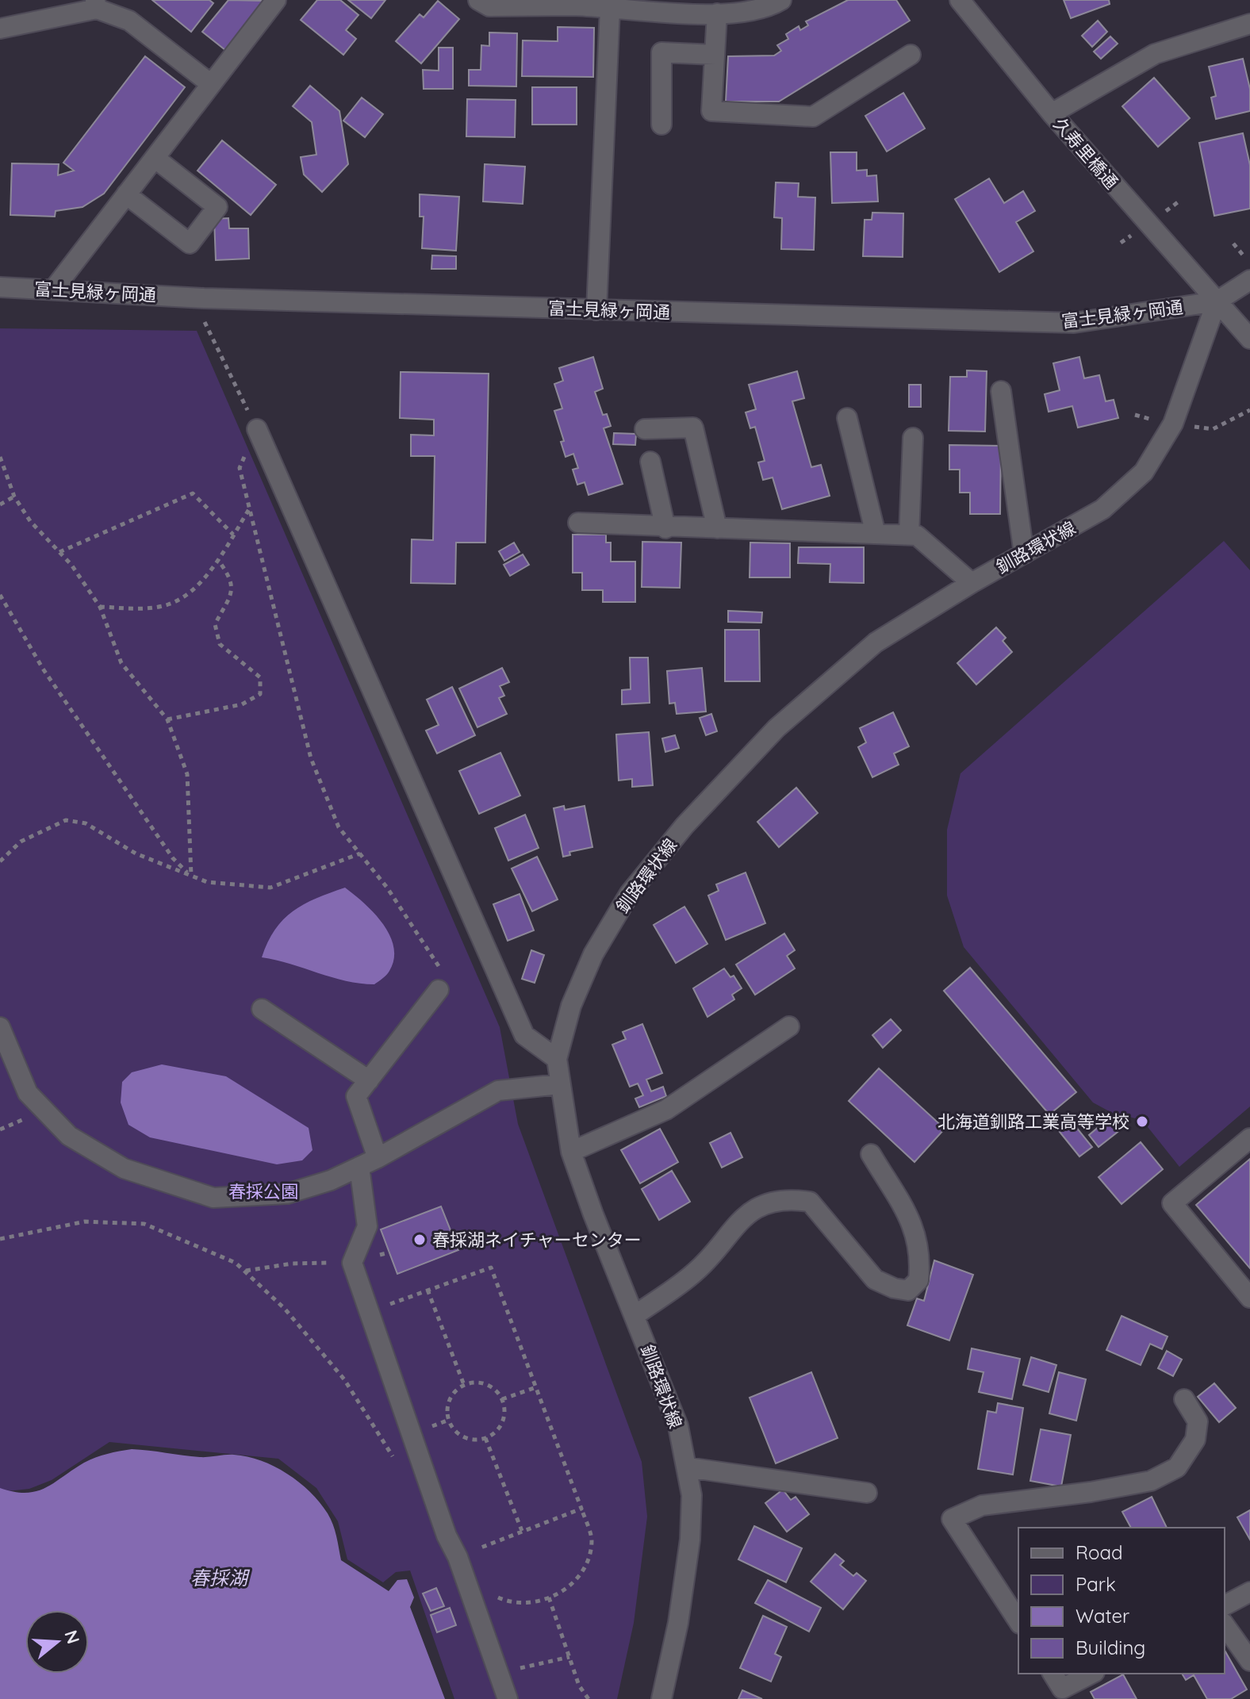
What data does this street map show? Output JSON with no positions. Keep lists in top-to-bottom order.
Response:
{
  "streets": {
    "street": ["久寿里橋通", "富士見緑ヶ岡通", "釧路環状線"]
  },
  "crossings": [
    ["久寿里橋通", "富士見緑ヶ岡通"],
    ["久寿里橋通", "釧路環状線"],
    ["富士見緑ヶ岡通", "釧路環状線"]
  ],
  "water": ["春採湖"],
  "parks": ["春採公園"],
  "places": ["北海道釧路工業高等学校", "春採湖ネイチャーセンター"],
  "legend": [
    "Road",
    "Park",
    "Water",
    "Building"
  ],
  "north": "right"
}
